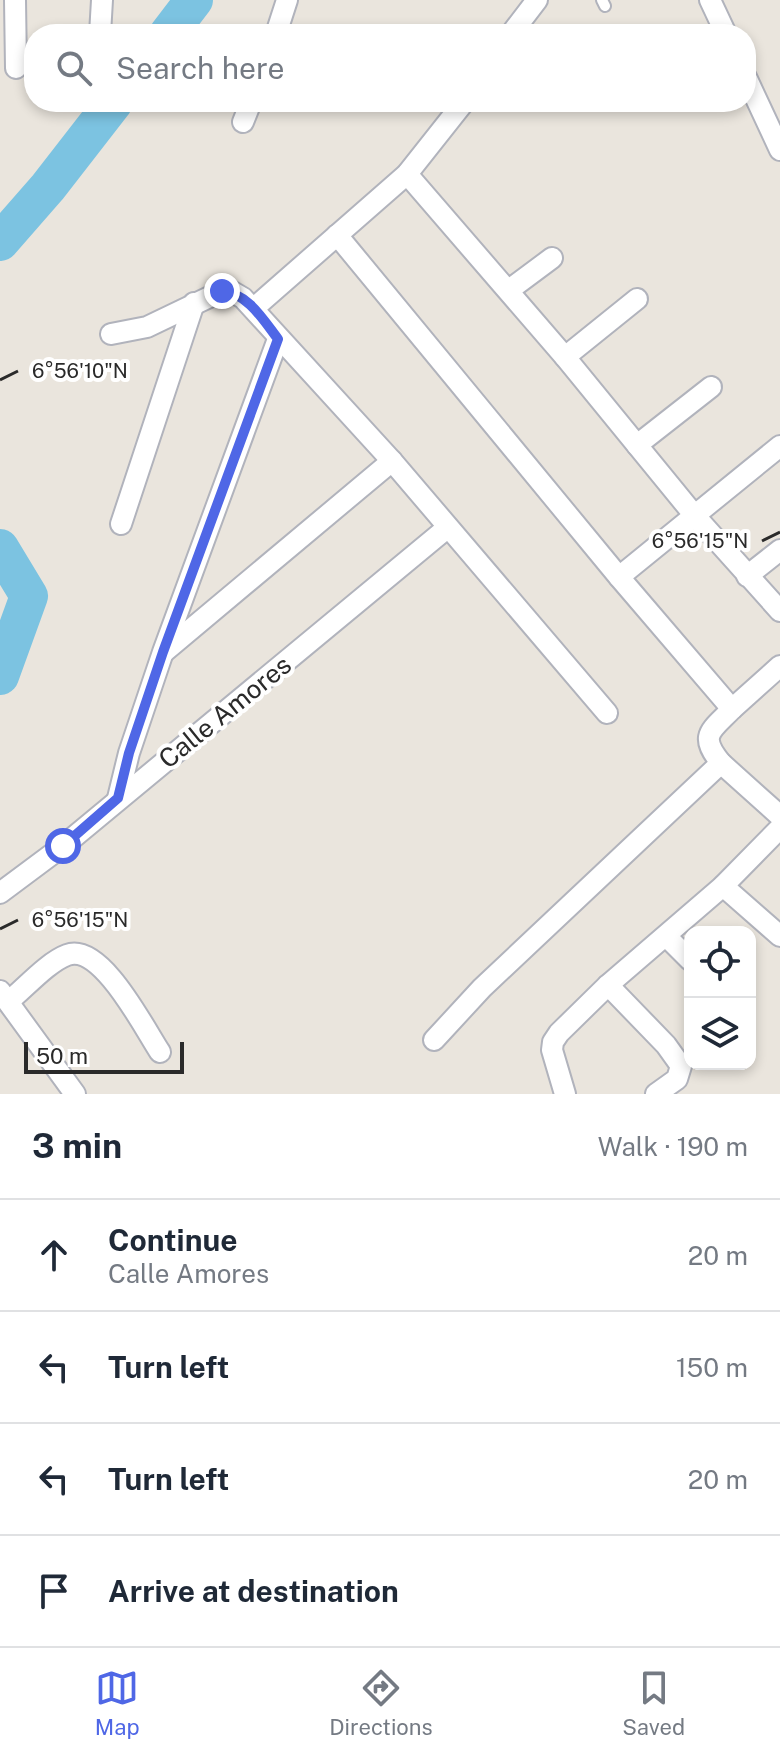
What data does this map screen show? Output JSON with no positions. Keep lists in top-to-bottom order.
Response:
{
  "streets": {
    "street": ["Calle Amores"]
  },
  "scale_bar": "50 m",
  "page": {
    "search": "Search here",
    "scale": "50 m",
    "heading": ["3 min", "Walk · 190 m"],
    "list": [
      ["Continue", "Calle Amores", "20 m"],
      ["Turn left", "150 m"],
      ["Turn left", "20 m"],
      "Arrive at destination"
    ],
    "nav": ["Map", "Directions", "Saved"]
  },
  "coordinates": ["6°56'10\"N", "6°56'15\"N"]
}
